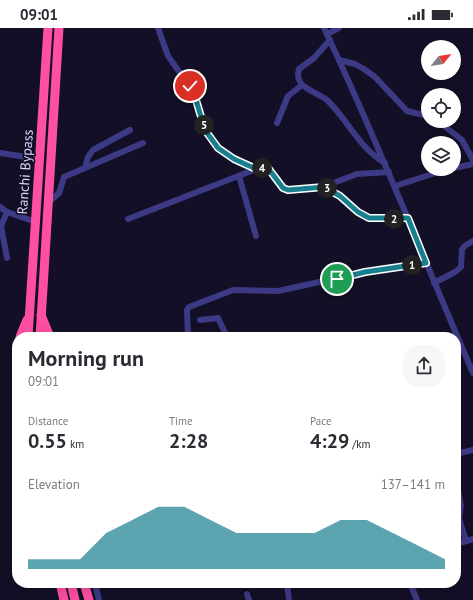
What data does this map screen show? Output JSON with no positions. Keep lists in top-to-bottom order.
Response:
{
  "streets": {
    "highway": ["Ranchi Bypass"]
  },
  "north": "top right",
  "page": {
    "status": "09:01",
    "pins": [
      "5",
      "4",
      "3",
      "2",
      "1"
    ],
    "heading": ["Morning run", "09:01"],
    "stats": [
      ["Distance", "0.55 km"],
      ["Time", "2:28"],
      ["Pace", "4:29 /km"]
    ],
    "chart": ["Elevation", "137–141 m"]
  }
}
